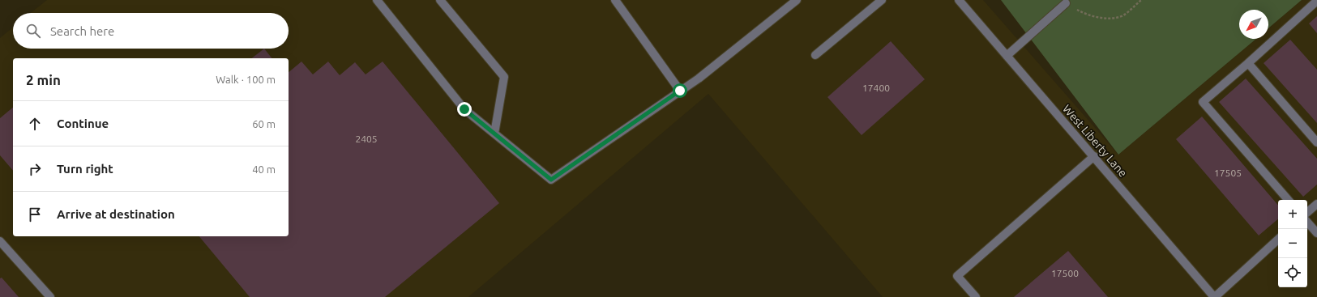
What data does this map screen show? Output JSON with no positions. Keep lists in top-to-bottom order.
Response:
{
  "streets": {
    "street": ["West Liberty Lane"]
  },
  "house_numbers": [
    "17400",
    "2405",
    "17505",
    "17500"
  ],
  "north": "bottom left",
  "page": {
    "search": "Search here",
    "heading": ["2 min", "Walk · 100 m"],
    "list": [
      ["Continue", "60 m"],
      ["Turn right", "40 m"],
      "Arrive at destination"
    ],
    "map_buttons": ["+", "−"]
  }
}
